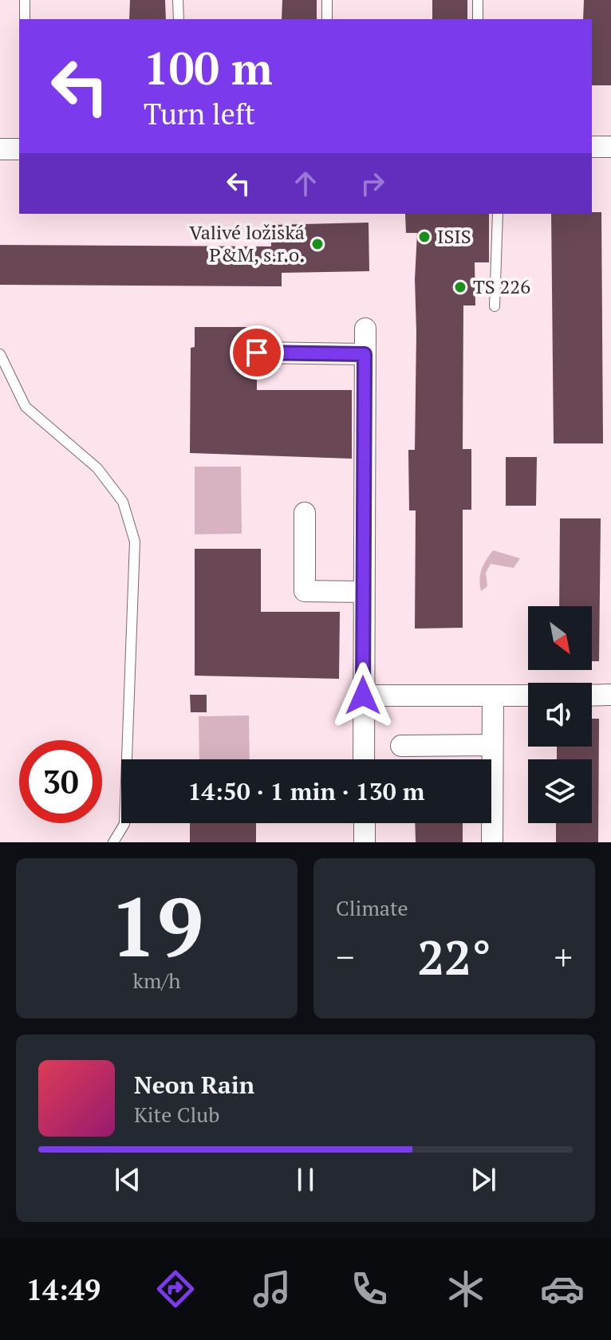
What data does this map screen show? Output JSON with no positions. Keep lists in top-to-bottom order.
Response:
{
  "places": ["ISIS", "Valivé ložiská P&M, s.r.o.", "TS 226"],
  "north": "bottom right",
  "page": {
    "turn": ["100 m", "Turn left"],
    "limit": "30",
    "trip": "14:50 · 1 min · 130 m",
    "tile": [
      ["19", "km/h"],
      "Climate"
    ],
    "heat": ["−", "22°", "+"],
    "song": ["Neon Rain", "Kite Club"],
    "tabs": "14:49"
  }
}
